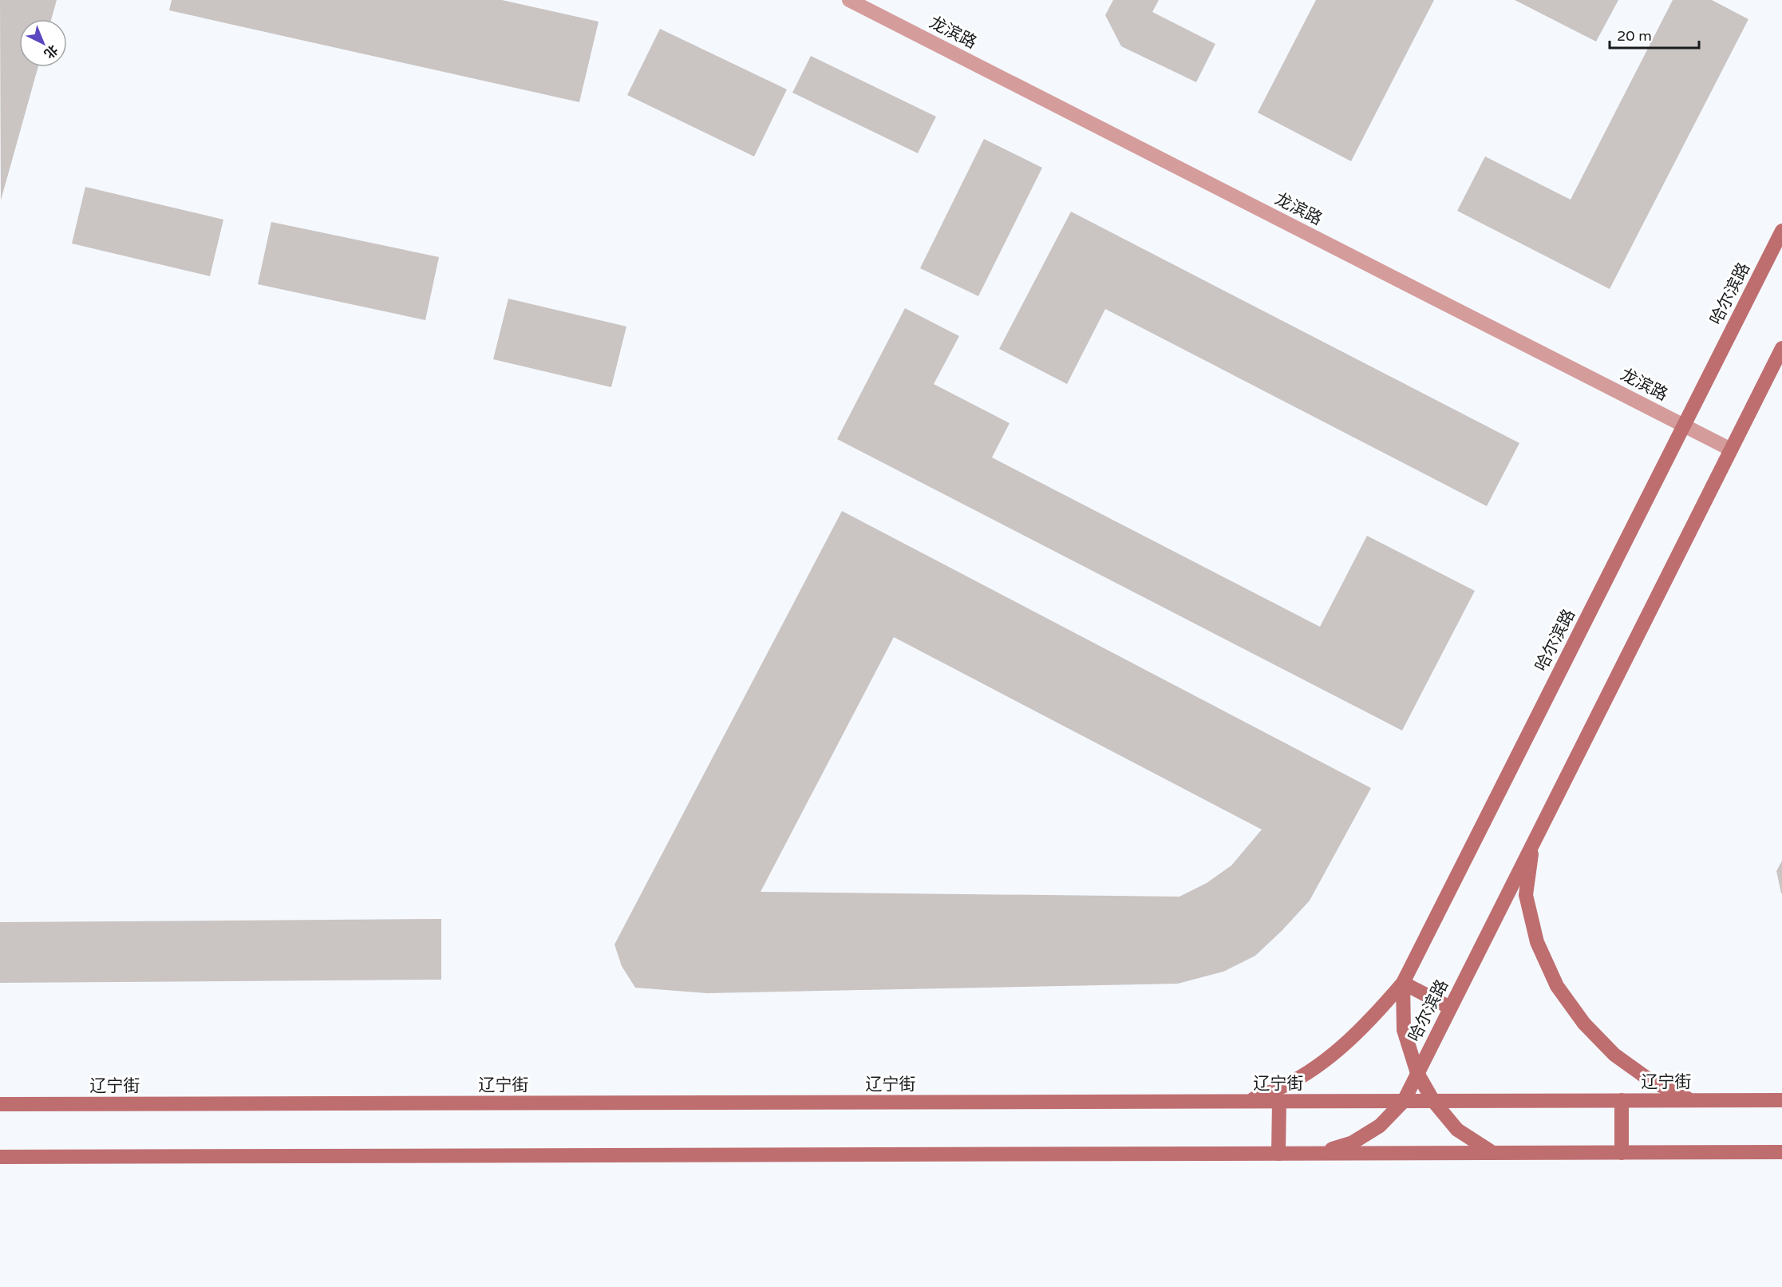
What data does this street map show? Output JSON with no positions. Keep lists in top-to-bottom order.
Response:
{
  "streets": {
    "street": ["龙滨路", "哈尔滨路", "辽宁街"]
  },
  "crossings": [
    ["龙滨路", "哈尔滨路"],
    ["哈尔滨路", "辽宁街"]
  ],
  "scale_bar": "20 m",
  "north": "bottom right"
}
